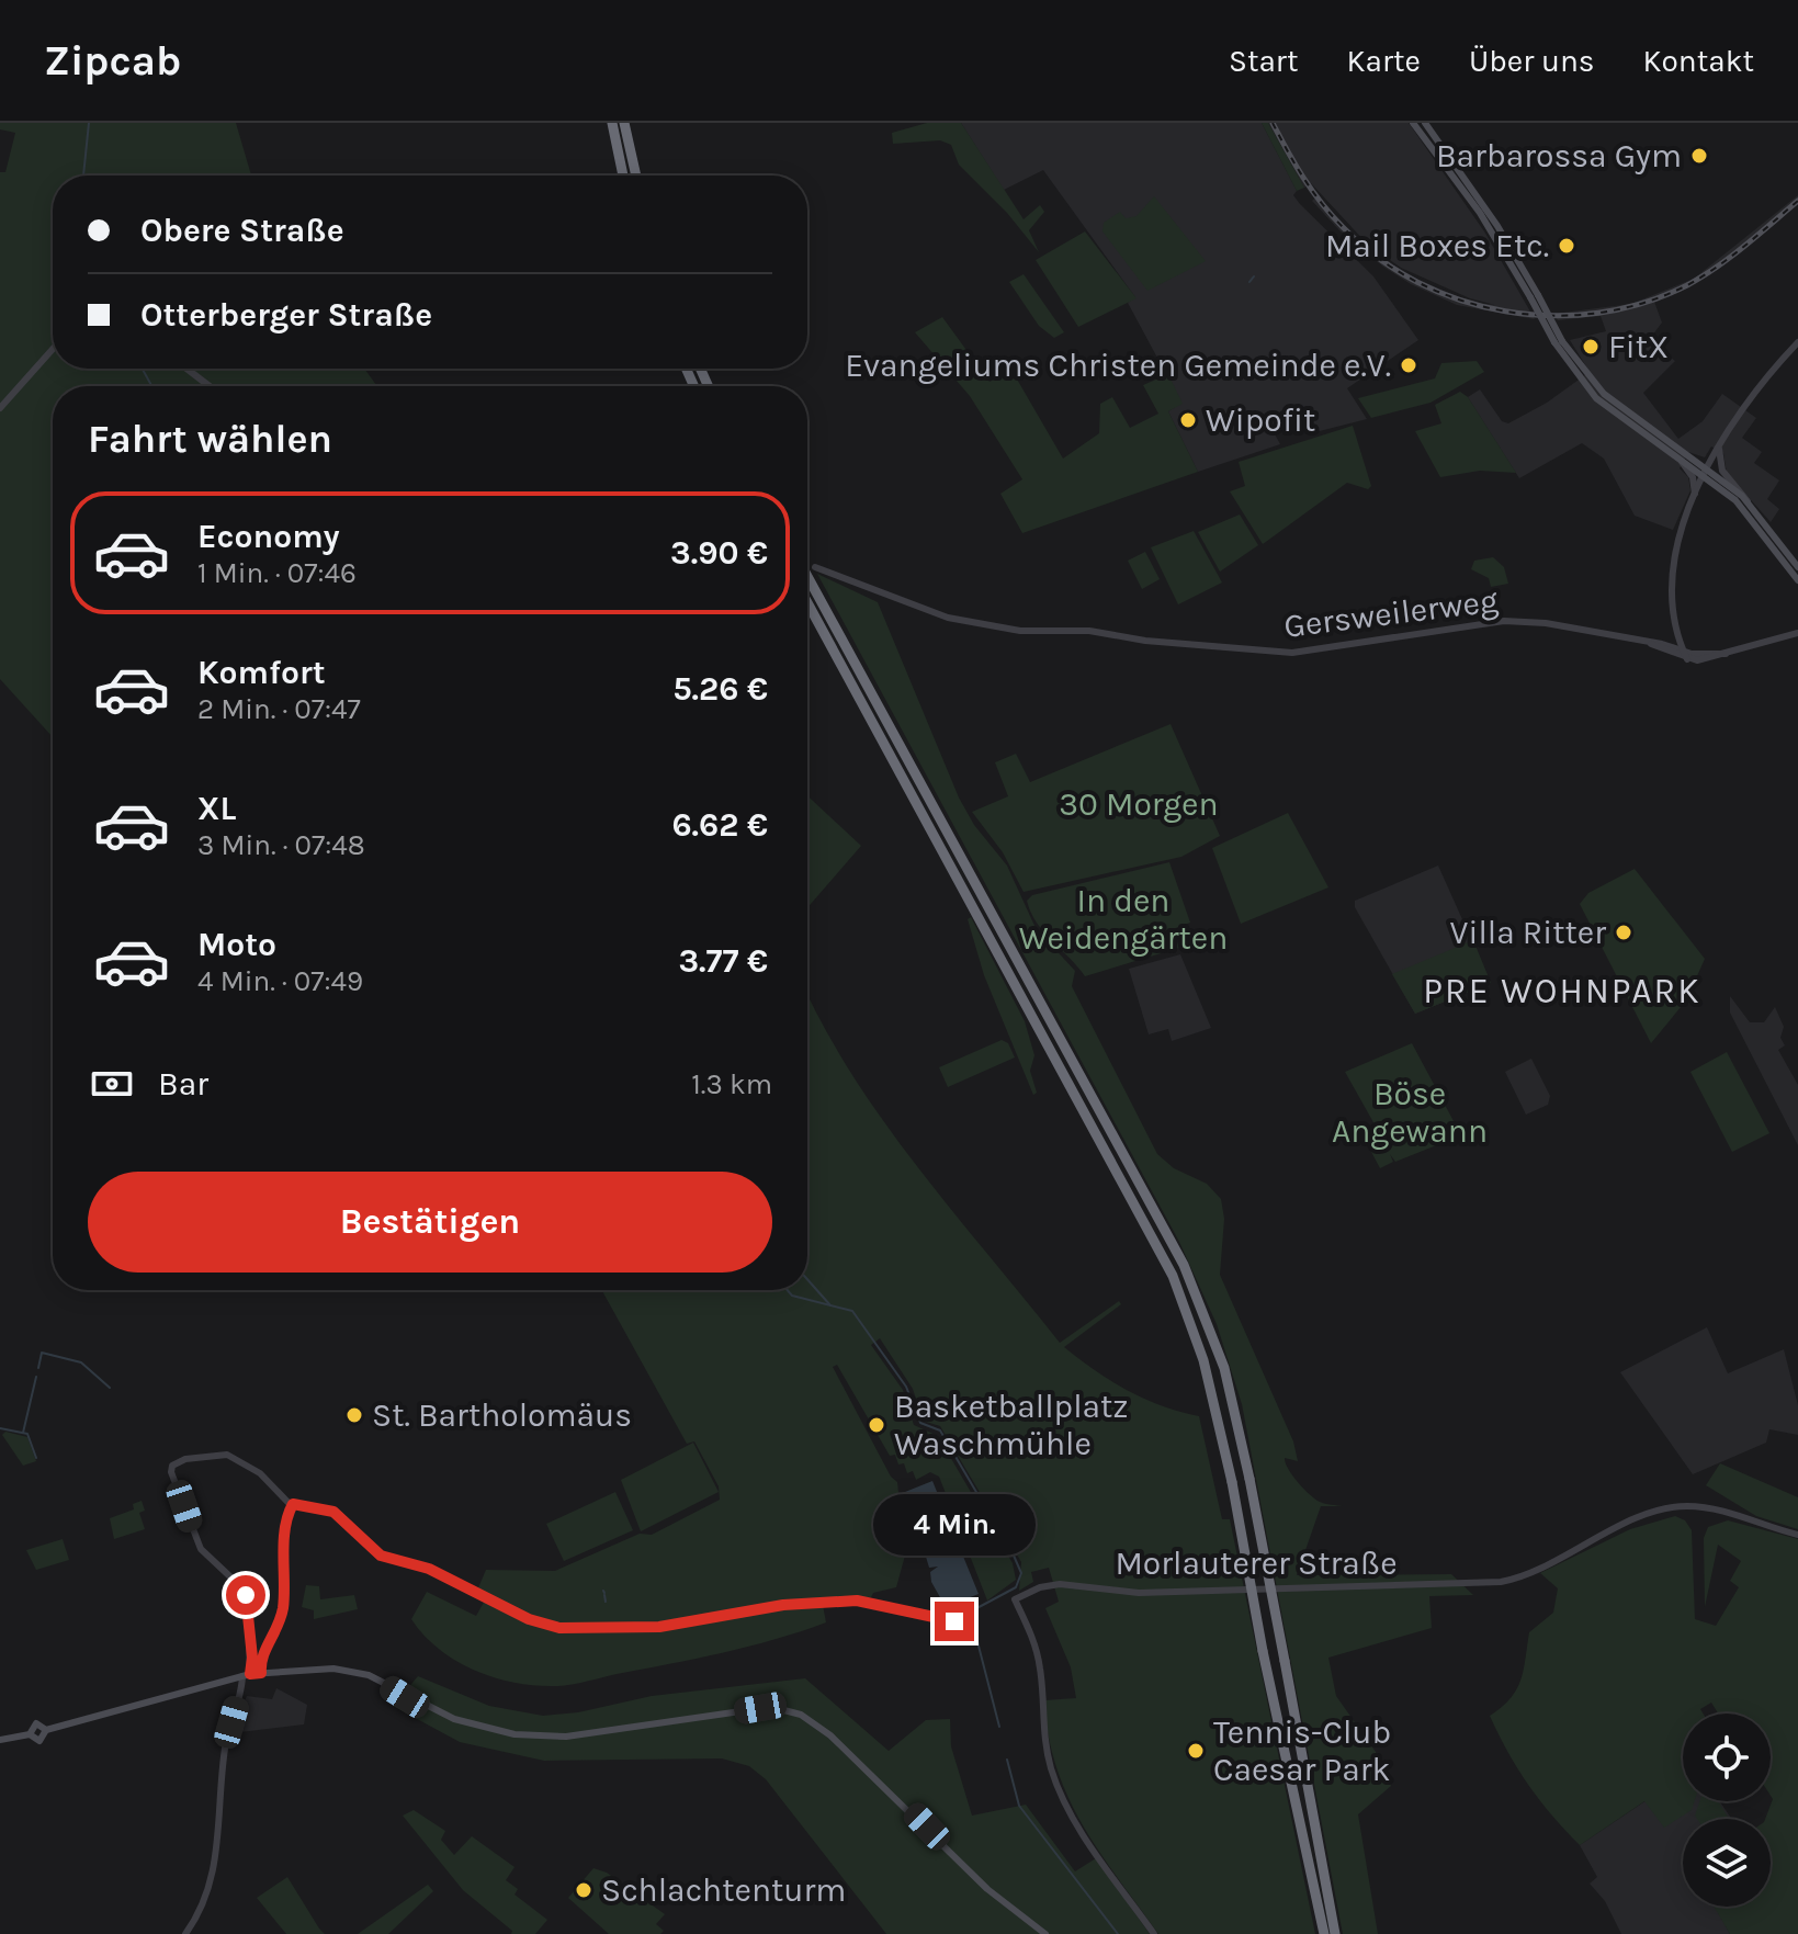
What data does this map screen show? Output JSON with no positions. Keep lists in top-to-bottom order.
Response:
{
  "streets": {
    "street": ["Gersweilerweg", "Morlauterer Straße"]
  },
  "districts": ["PRE WOHNPARK"],
  "parks": ["30 Morgen", "In den Weidengärten", "Böse Angewann"],
  "places": [
    "Barbarossa Gym",
    "Mail Boxes Etc.",
    "FitX",
    "Evangeliums Christen Gemeinde e.V.",
    "Wipofit",
    "Villa Ritter",
    "St. Bartholomäus",
    "Basketballplatz Waschmühle",
    "Tennis-Club Caesar Park",
    "Schlachtenturm"
  ],
  "page": {
    "header": "Zipcab",
    "nav": [
      "Start",
      "Karte",
      "Über uns",
      "Kontakt"
    ],
    "banner": ["Obere Straße", "Otterberger Straße"],
    "heading": "Fahrt wählen",
    "list": [
      {
        "name": "Economy",
        "note": "1 Min. · 07:46",
        "value": "3.90 €"
      },
      {
        "name": "Komfort",
        "note": "2 Min. · 07:47",
        "value": "5.26 €"
      },
      {
        "name": "XL",
        "note": "3 Min. · 07:48",
        "value": "6.62 €"
      },
      {
        "name": "Moto",
        "note": "4 Min. · 07:49",
        "value": "3.77 €"
      }
    ],
    "pay": ["Bar", "1.3 km"],
    "buttons": "Bestätigen",
    "bubble": "4 Min."
  }
}
